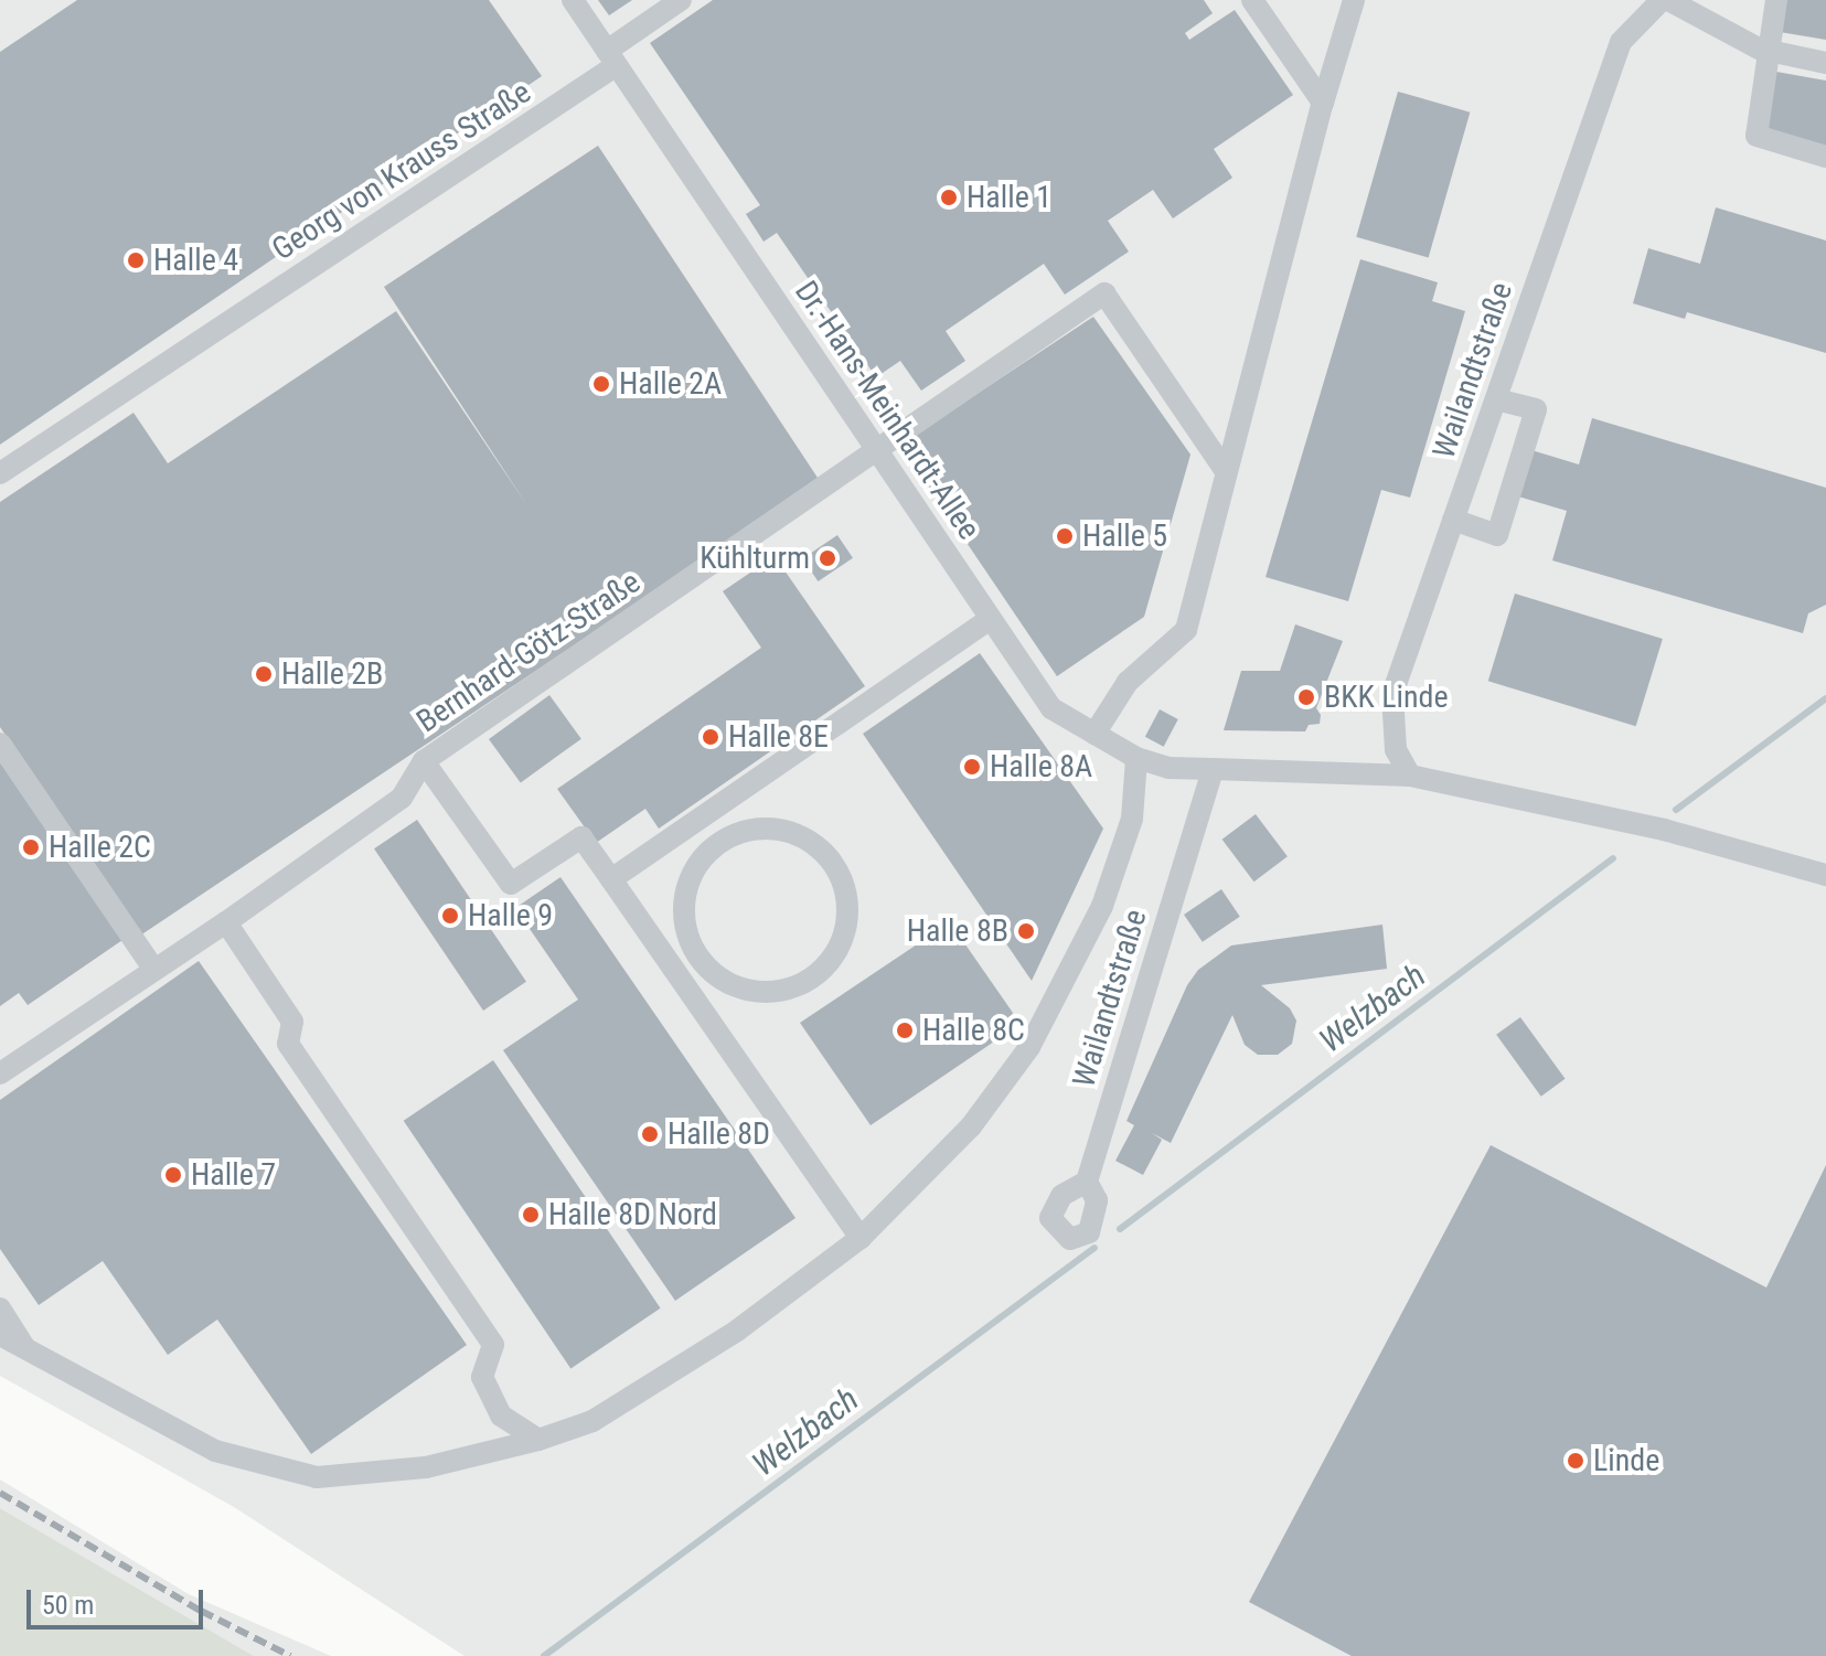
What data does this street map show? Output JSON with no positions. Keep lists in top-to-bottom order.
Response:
{
  "streets": {
    "street": [
      "Georg von Krauss Straße",
      "Wailandtstraße",
      "Dr.-Hans-Meinhardt-Allee",
      "Bernhard-Götz-Straße"
    ]
  },
  "crossings": [
    ["Georg von Krauss Straße", "Dr.-Hans-Meinhardt-Allee"],
    ["Wailandtstraße", "Dr.-Hans-Meinhardt-Allee"],
    ["Dr.-Hans-Meinhardt-Allee", "Bernhard-Götz-Straße"]
  ],
  "water": ["Welzbach"],
  "places": [
    "Halle 1",
    "Halle 4",
    "Halle 2A",
    "Halle 5",
    "Kühlturm",
    "Halle 2B",
    "BKK Linde",
    "Halle 8E",
    "Halle 8A",
    "Halle 2C",
    "Halle 9",
    "Halle 8B",
    "Halle 8C",
    "Halle 8D",
    "Halle 7",
    "Halle 8D Nord",
    "Linde"
  ],
  "scale_bar": "50 m"
}
